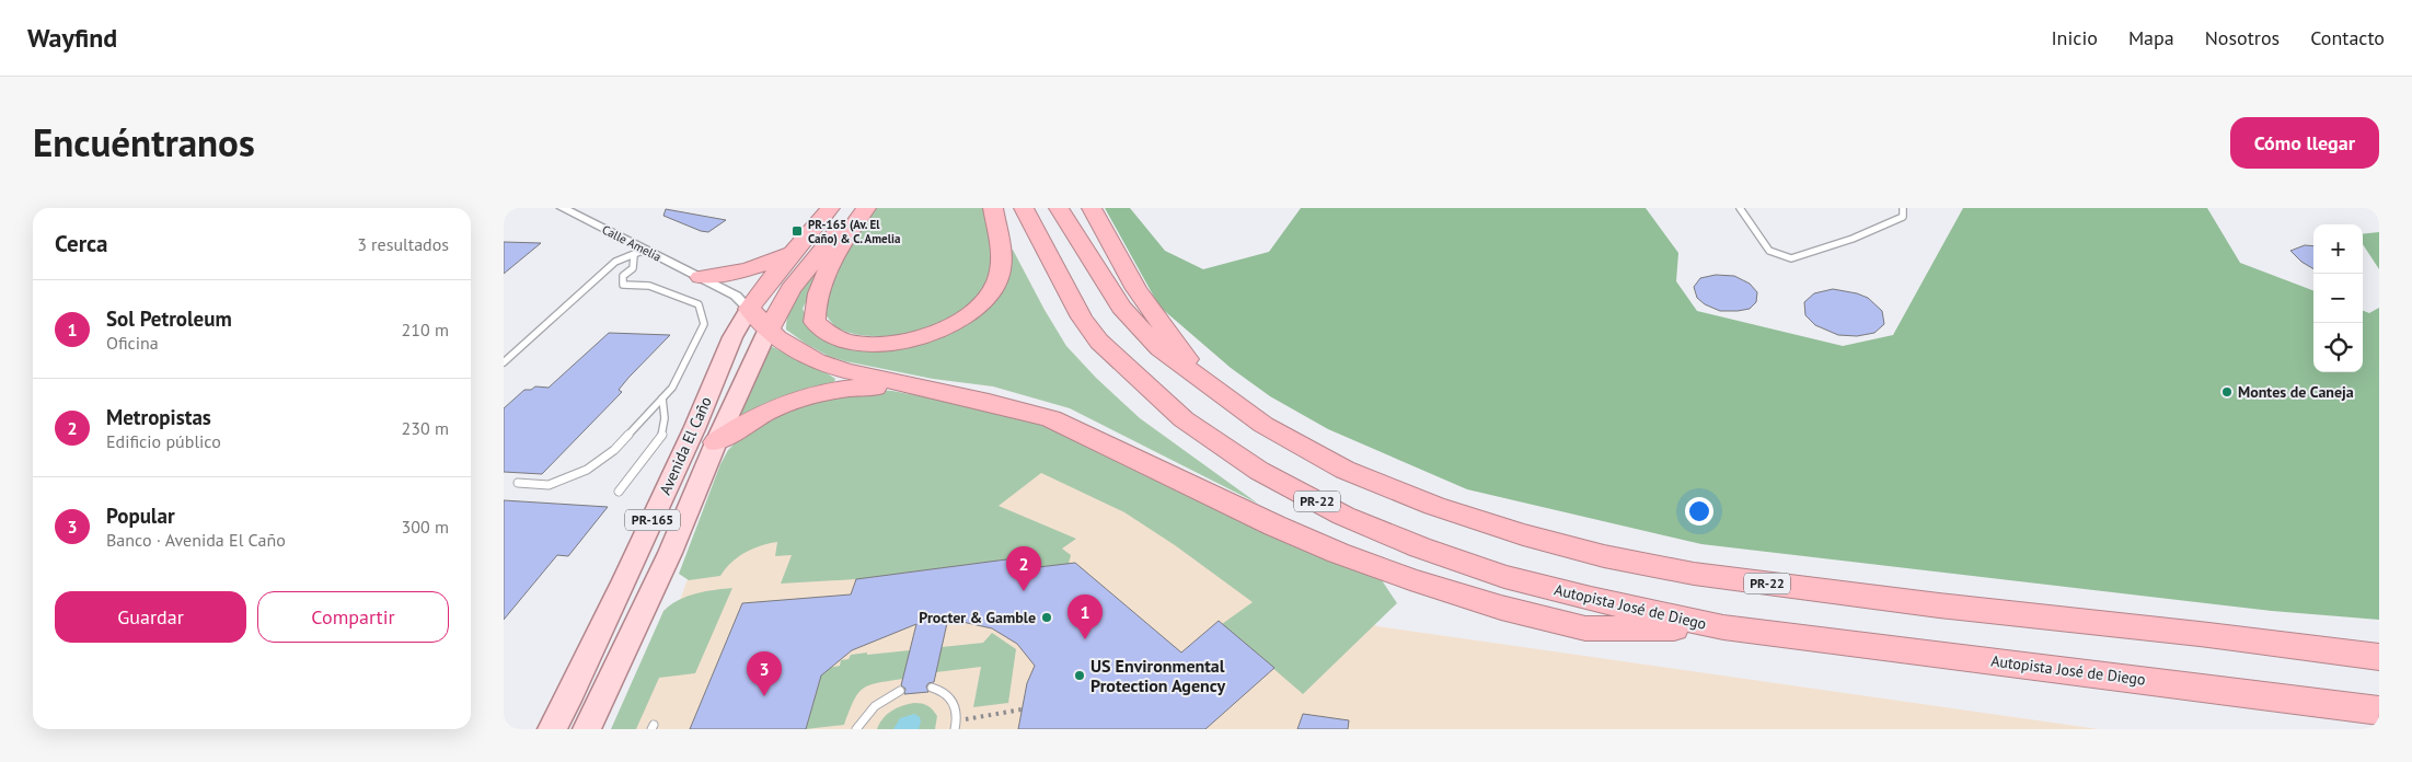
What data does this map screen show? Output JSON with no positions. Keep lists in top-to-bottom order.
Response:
{
  "streets": {
    "highway": [
      "Avenida El Caño",
      "PR-22",
      "PR-165",
      "Autopista José de Diego"
    ],
    "street": ["Calle Amelia"]
  },
  "crossings": [
    ["Calle Amelia", "Avenida El Caño"]
  ],
  "places": {
    "transit": ["PR-165 (Av. El Caño) & C. Amelia"],
    "other": ["Montes de Caneja", "Procter & Gamble", "US Environmental Protection Agency"]
  },
  "page": {
    "header": "Wayfind",
    "nav": [
      "Inicio",
      "Mapa",
      "Nosotros",
      "Contacto"
    ],
    "title": "Encuéntranos",
    "buttons": [
      "Cómo llegar",
      ["Guardar", "Compartir"]
    ],
    "heading": ["Cerca", "3 resultados"],
    "map_buttons": ["+", "−"],
    "list": [
      {
        "mark": "1",
        "name": "Sol Petroleum",
        "note": "Oficina",
        "value": "210 m"
      },
      {
        "mark": "2",
        "name": "Metropistas",
        "note": "Edificio público",
        "value": "230 m"
      },
      {
        "mark": "3",
        "name": "Popular",
        "note": "Banco · Avenida El Caño",
        "value": "300 m"
      }
    ],
    "pins": ["2", "1", "3"]
  }
}
